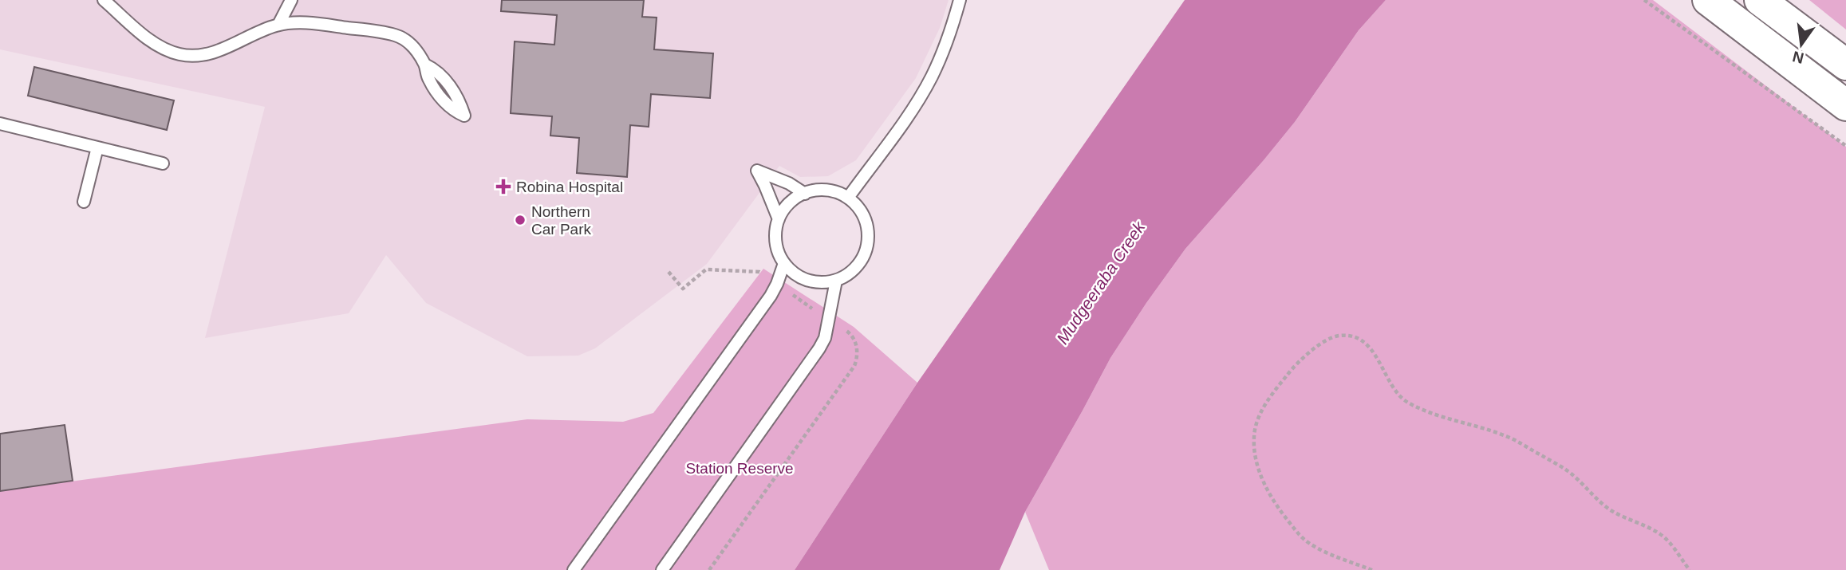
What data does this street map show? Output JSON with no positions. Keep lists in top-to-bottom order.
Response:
{
  "water": ["Mudgeeraba Creek"],
  "parks": ["Station Reserve"],
  "places": {
    "health": ["Robina Hospital"],
    "other": ["Northern Car Park"]
  },
  "north": "bottom"
}
